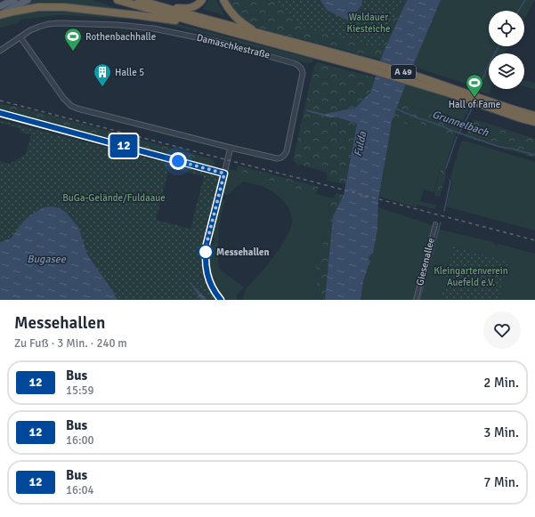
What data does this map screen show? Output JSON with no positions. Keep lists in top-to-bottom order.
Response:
{
  "streets": {
    "highway": ["A 49"],
    "street": ["Damaschkestraße", "Giesenallee"]
  },
  "water": ["Grunnelbach", "Fulda", "Bugasee"],
  "parks": ["Waldauer Kiesteiche", "BuGa-Gelände/Fuldaaue", "Kleingartenverein Auefeld e.V."],
  "places": {
    "sports": ["Rothenbachhalle", "Hall of Fame"],
    "building": ["Halle 5"],
    "other": ["Messehallen"]
  },
  "lines": ["bus line 12"],
  "page": {
    "on_map": "12",
    "heading": ["Messehallen", "Zu Fuß · 3 Min. · 240 m"],
    "list": [
      {
        "mark": "12",
        "name": "Bus",
        "note": "15:59",
        "value": "2 Min."
      },
      {
        "mark": "12",
        "name": "Bus",
        "note": "16:00",
        "value": "3 Min."
      },
      {
        "mark": "12",
        "name": "Bus",
        "note": "16:04",
        "value": "7 Min."
      }
    ]
  }
}
